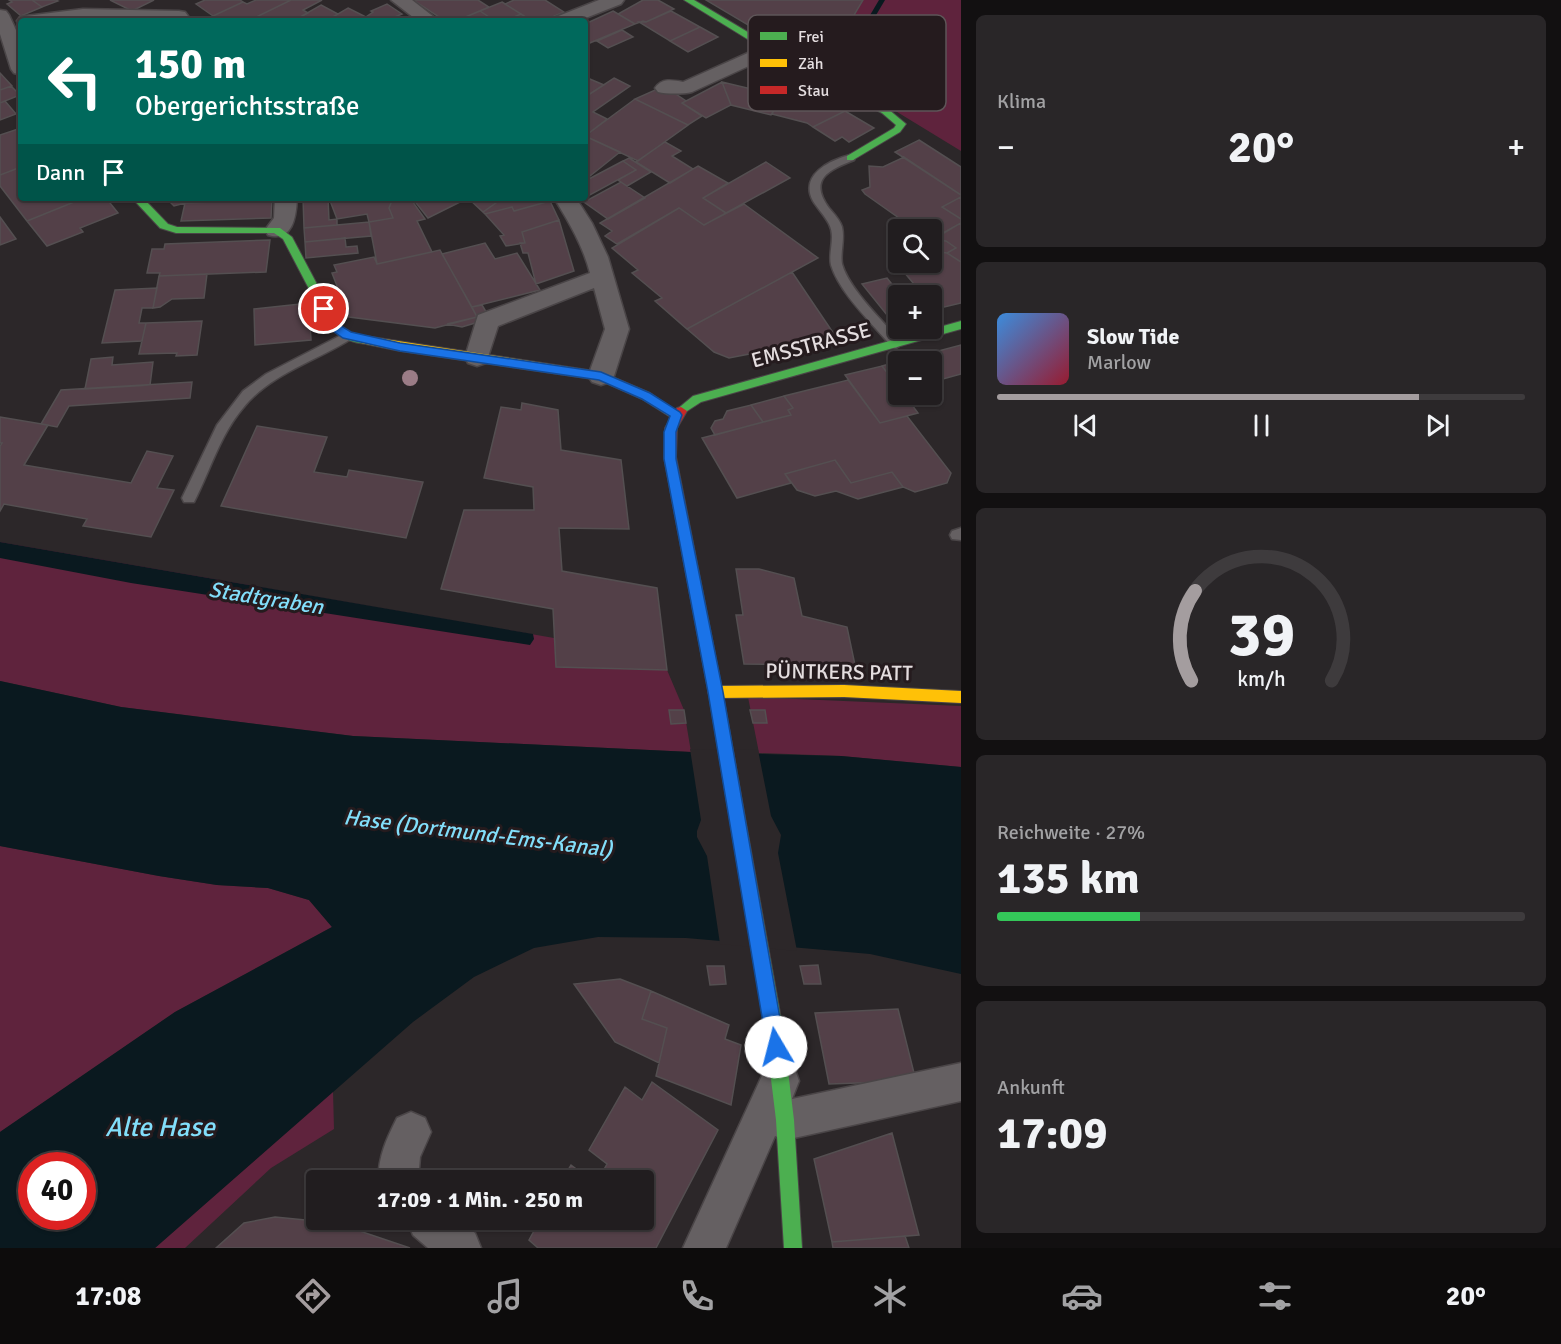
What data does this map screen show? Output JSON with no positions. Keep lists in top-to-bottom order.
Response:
{
  "streets": {
    "street": ["EMSSTRASSE", "PÜNTKERS PATT"]
  },
  "water": ["Stadtgraben", "Hase (Dortmund-Ems-Kanal)", "Alte Hase"],
  "legend": ["Frei", "Zäh", "Stau"],
  "page": {
    "tile": [
      "Klima",
      ["Reichweite · 27%", "135 km"],
      ["Ankunft", "17:09"]
    ],
    "turn": ["150 m", "Obergerichtsstraße"],
    "heat": ["−", "20°", "+"],
    "then": "Dann",
    "map_buttons": ["+", "−"],
    "song": ["Slow Tide", "Marlow"],
    "limit": "40",
    "trip": "17:09 · 1 Min. · 250 m",
    "tabs": ["17:08", "20°"],
    "gauge": ["39", "km/h"]
  }
}
